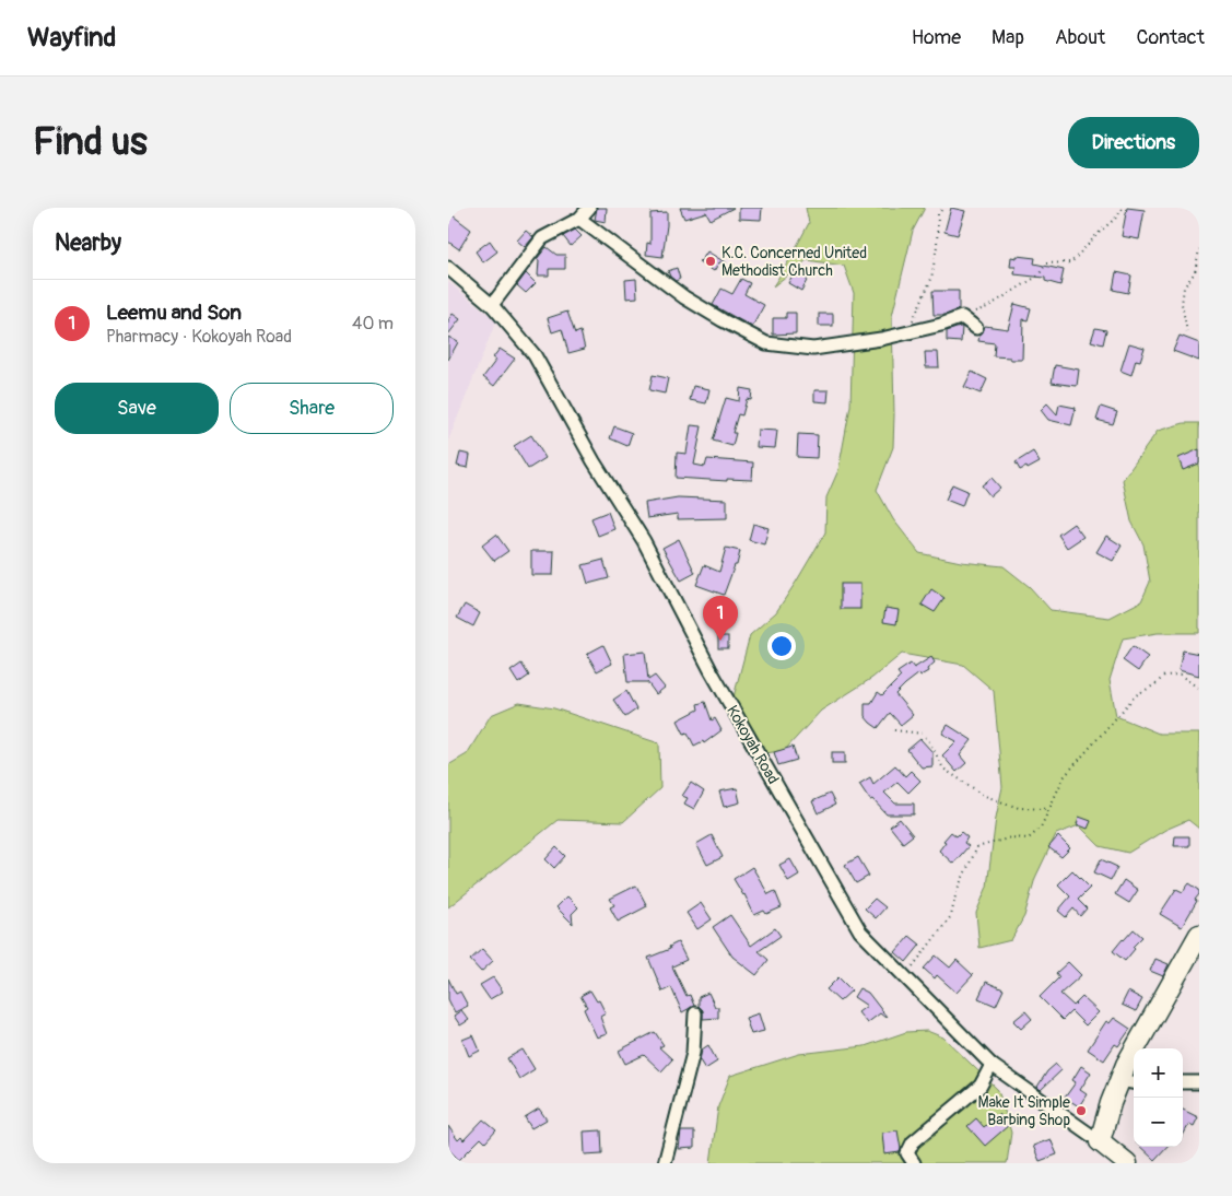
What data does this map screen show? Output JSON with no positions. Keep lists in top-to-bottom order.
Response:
{
  "streets": {
    "main road": ["Kokoyah Road"]
  },
  "places": ["K.C. Concerned United Methodist Church", "Make It Simple Barbing Shop"],
  "page": {
    "header": "Wayfind",
    "nav": [
      "Home",
      "Map",
      "About",
      "Contact"
    ],
    "buttons": [
      "Directions",
      ["Save", "Share"]
    ],
    "title": "Find us",
    "heading": "Nearby",
    "list": [
      {
        "mark": "1",
        "name": "Leemu and Son",
        "note": "Pharmacy · Kokoyah Road",
        "value": "40 m"
      }
    ],
    "pins": "1",
    "map_buttons": ["+", "−"]
  }
}
